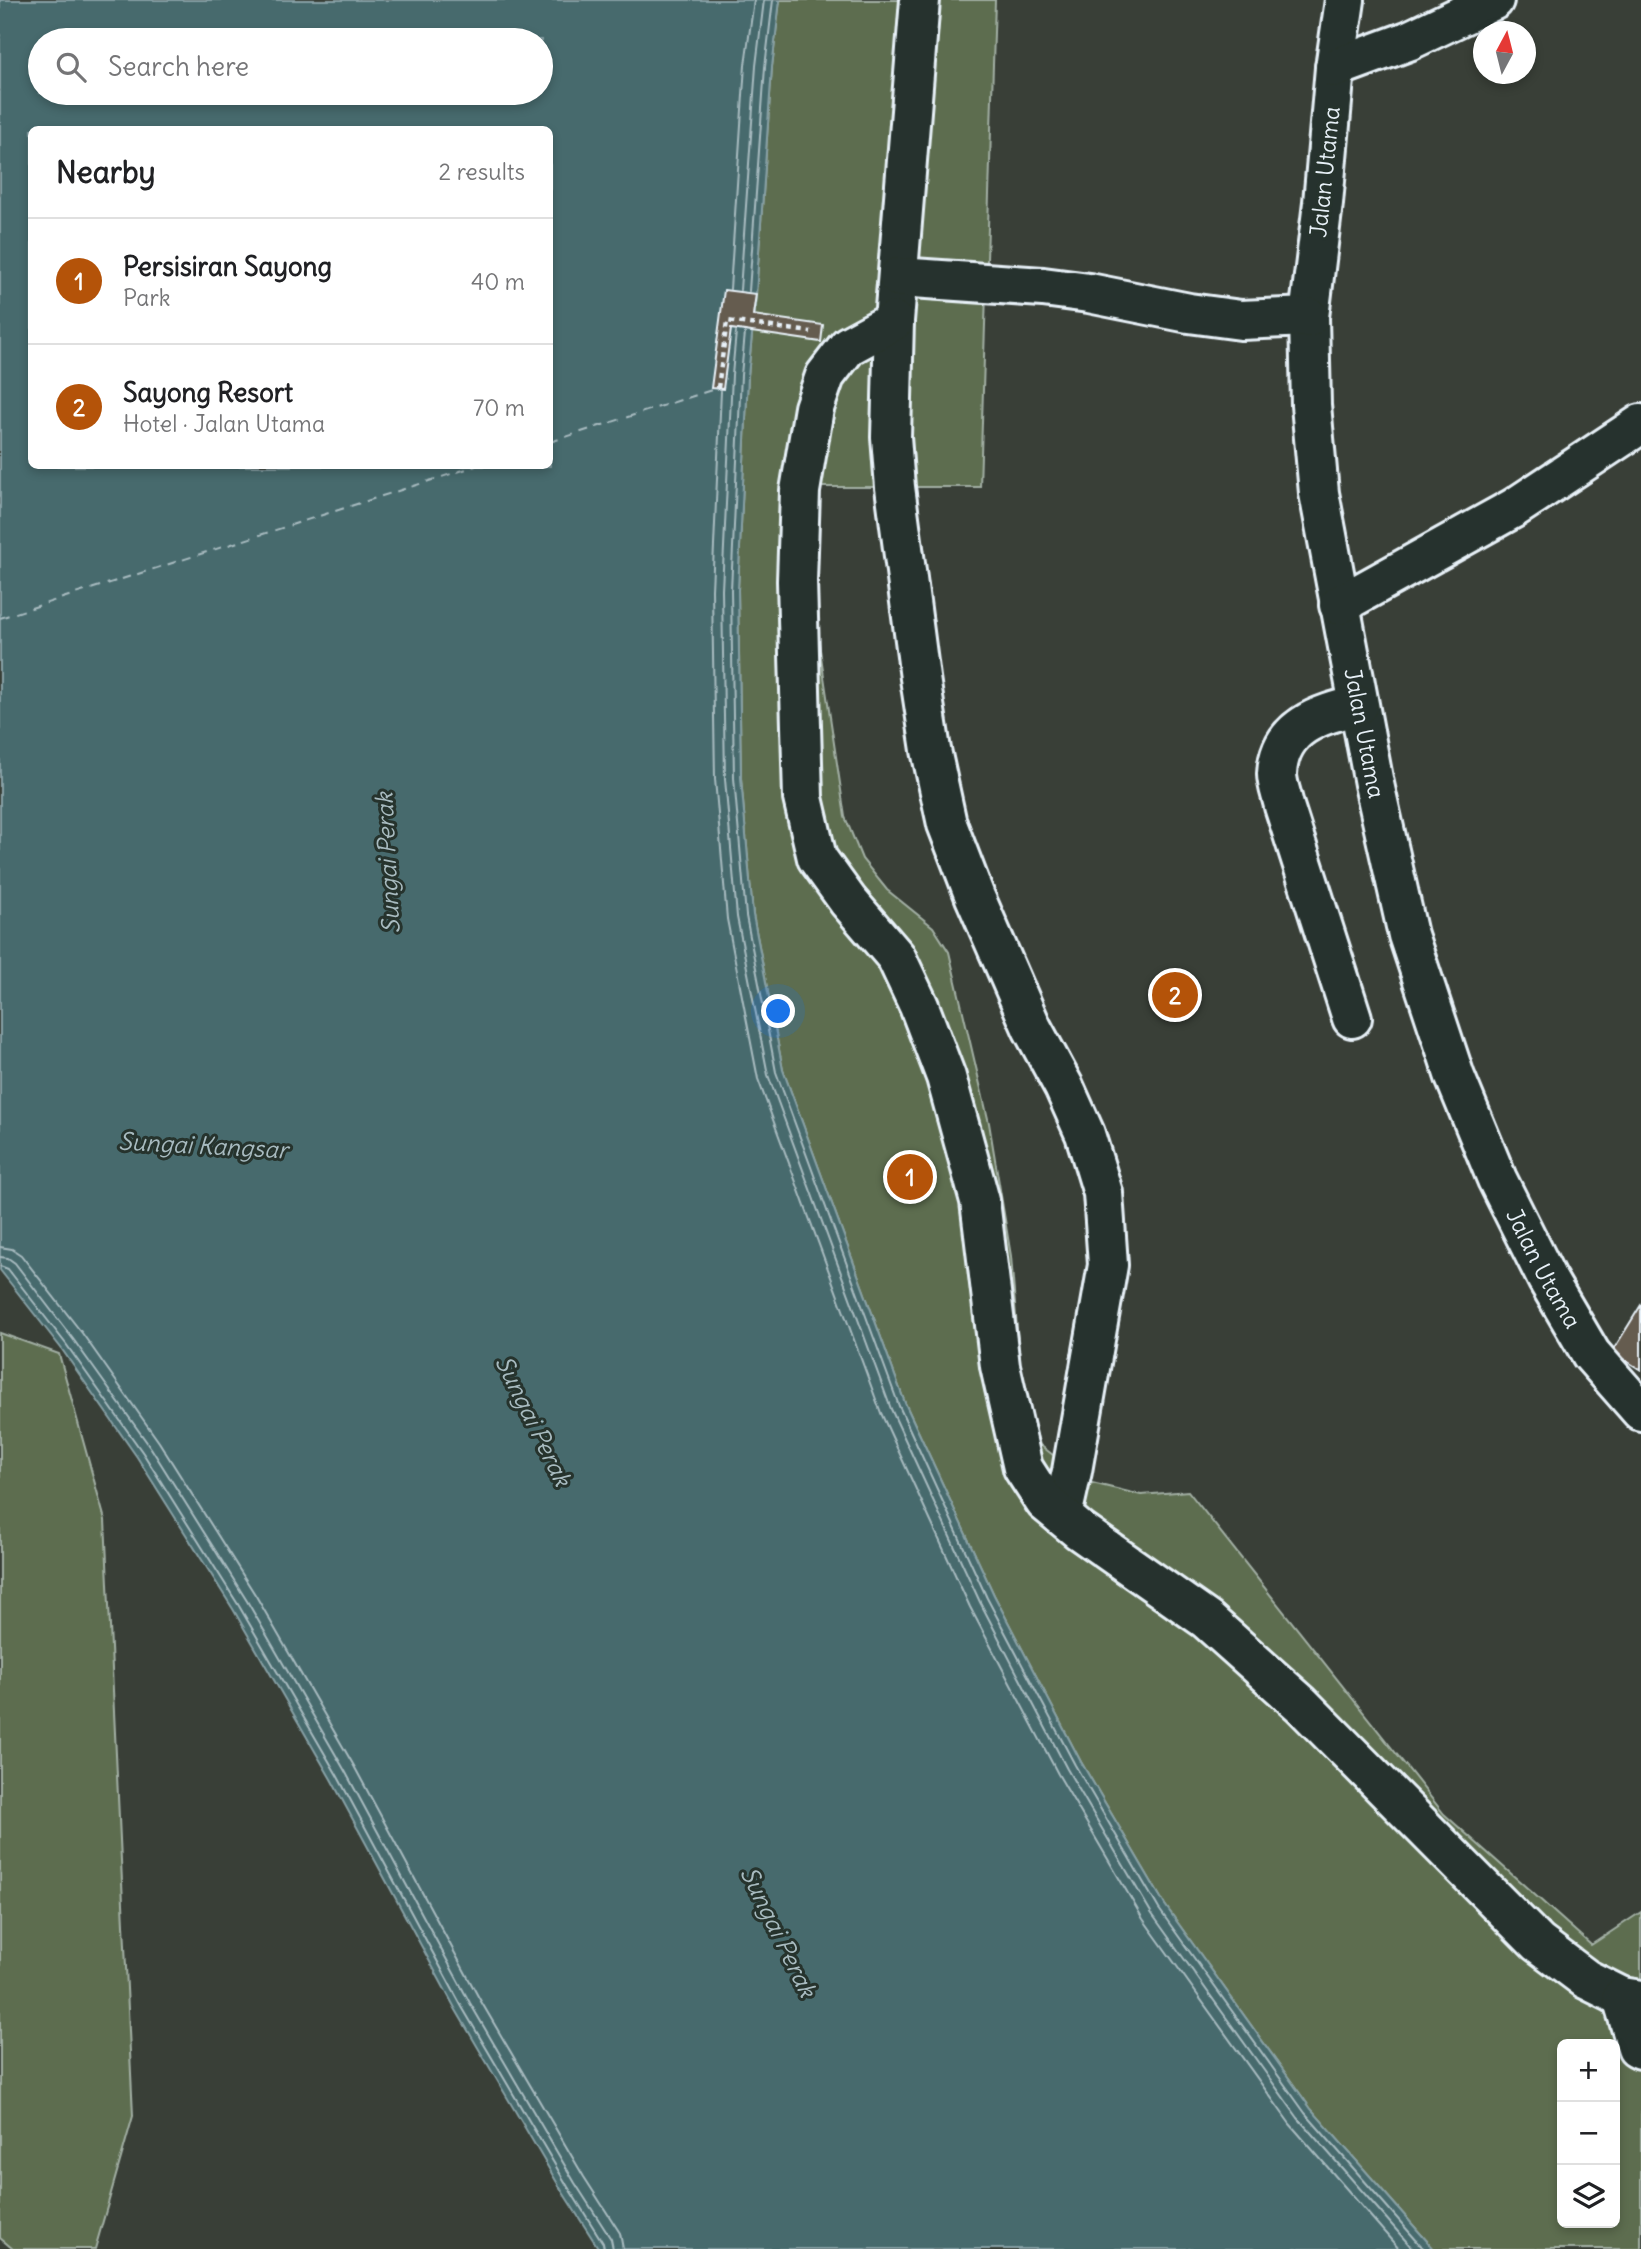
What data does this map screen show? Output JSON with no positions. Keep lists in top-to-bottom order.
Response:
{
  "streets": {
    "street": ["Jalan Utama"]
  },
  "water": ["Sungai Perak", "Sungai Kangsar"],
  "north": "top",
  "page": {
    "search": "Search here",
    "heading": ["Nearby", "2 results"],
    "list": [
      {
        "mark": "1",
        "name": "Persisiran Sayong",
        "note": "Park",
        "value": "40 m"
      },
      {
        "mark": "2",
        "name": "Sayong Resort",
        "note": "Hotel · Jalan Utama",
        "value": "70 m"
      }
    ],
    "pins": ["2", "1"],
    "map_buttons": ["+", "−"]
  }
}
